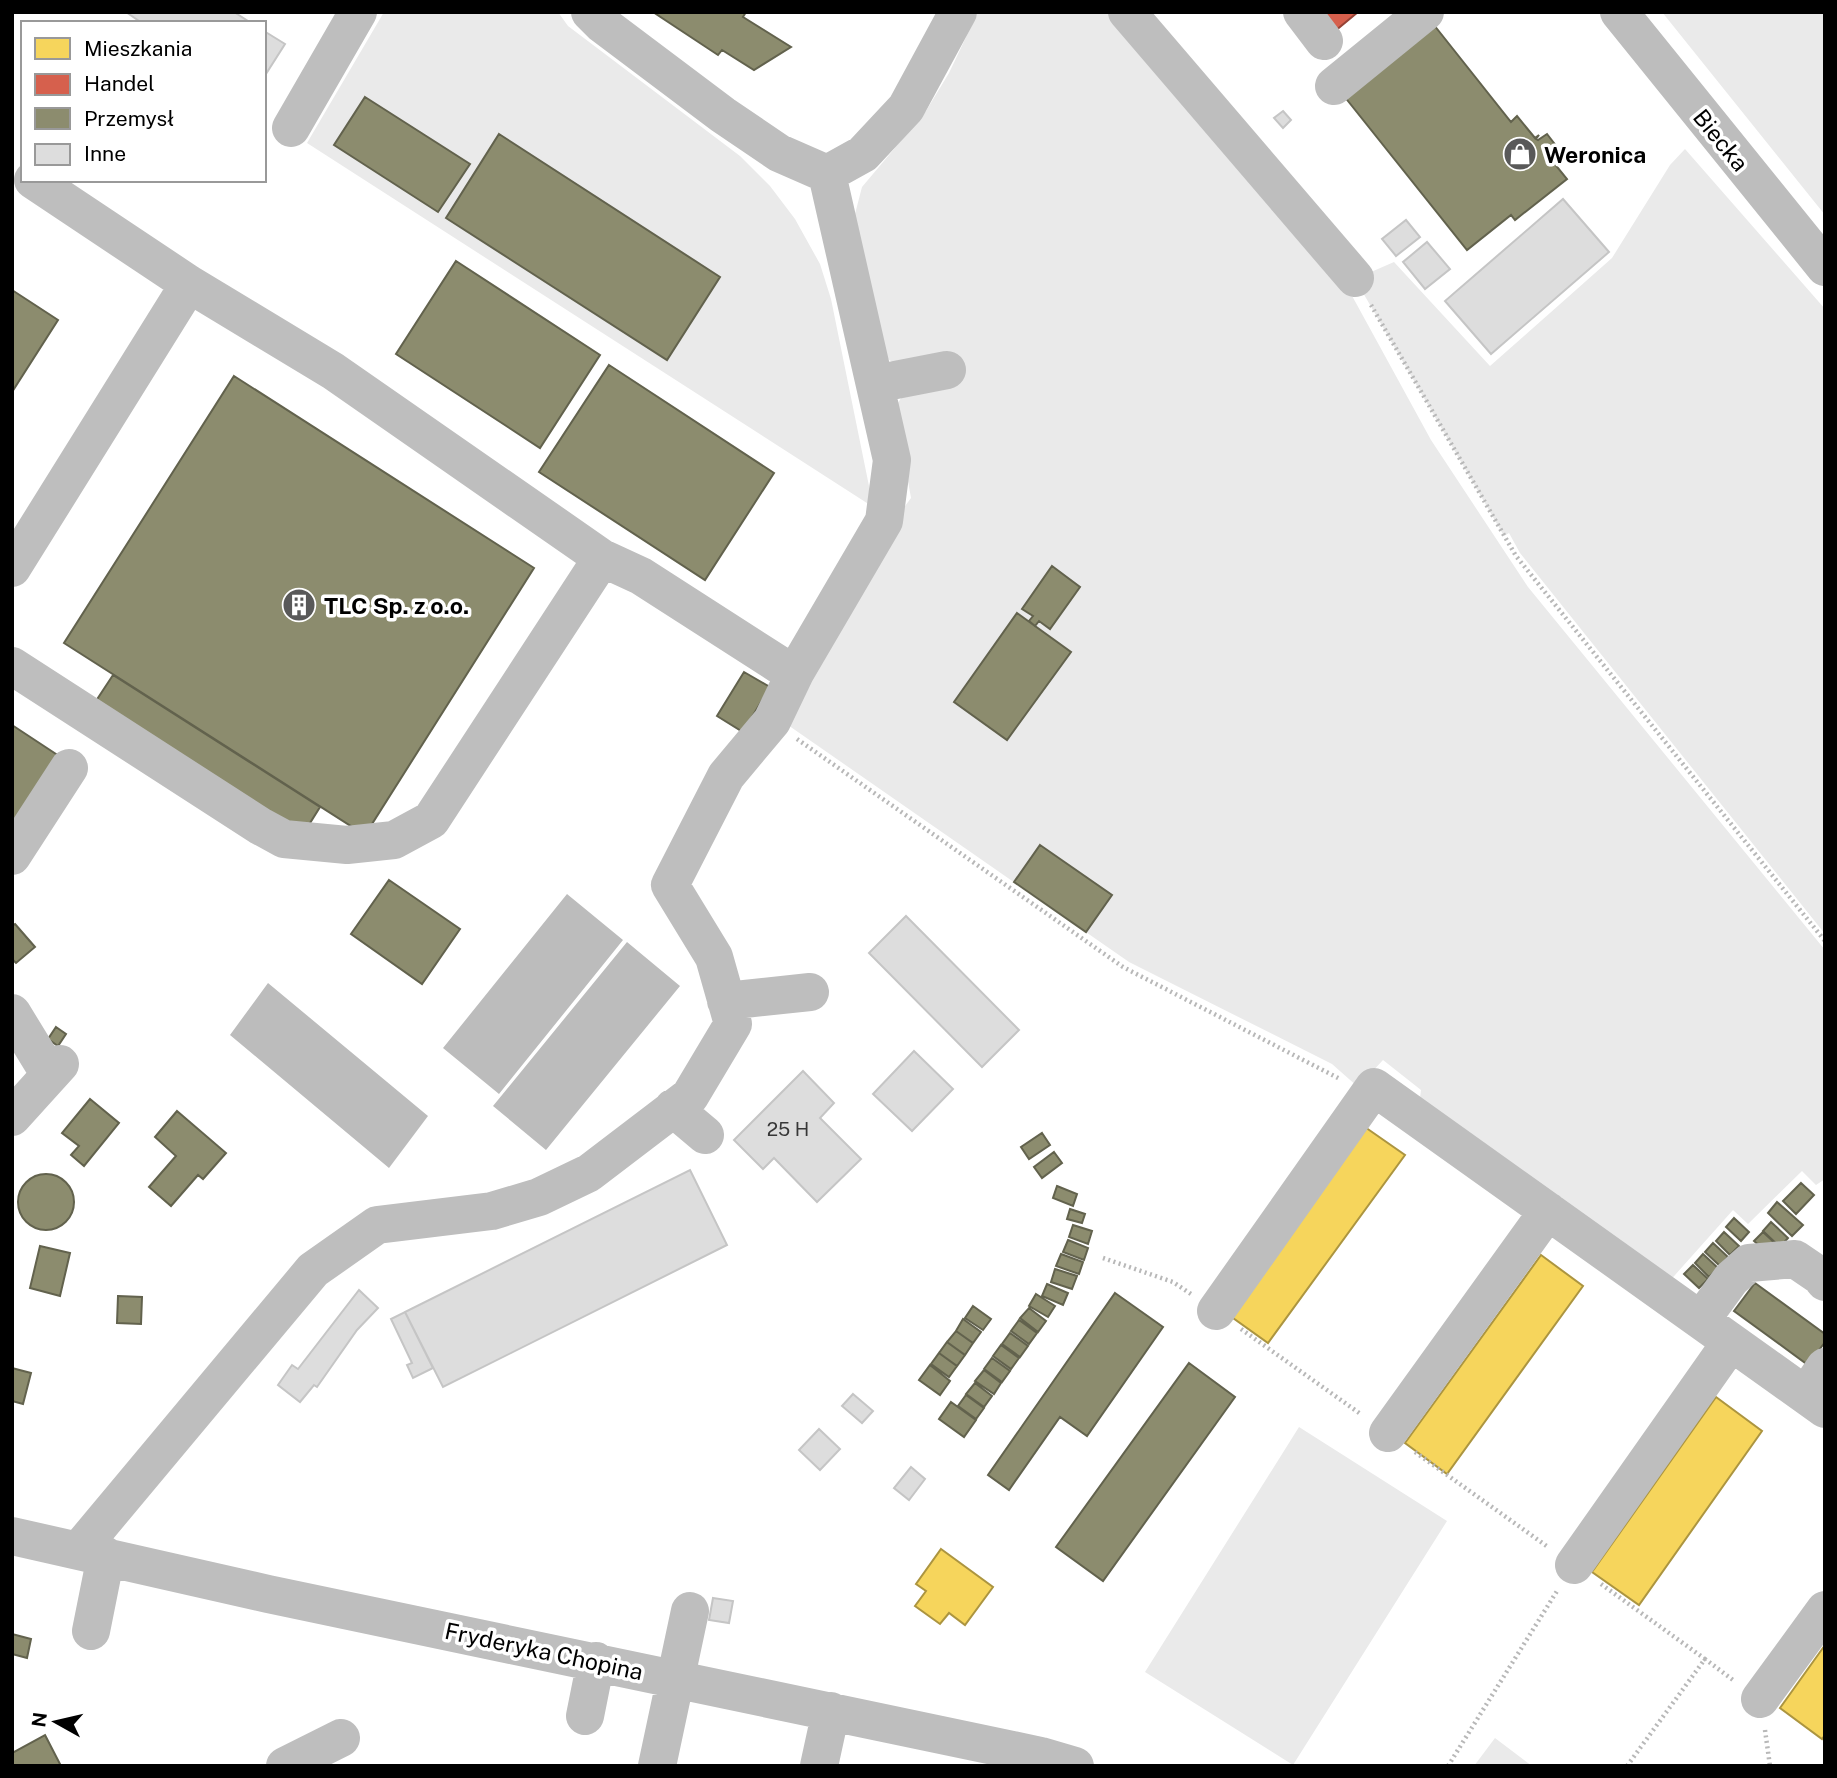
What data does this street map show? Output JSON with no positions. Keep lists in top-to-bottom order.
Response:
{
  "streets": {
    "main road": ["Biecka"],
    "street": ["Fryderyka Chopina"]
  },
  "places": {
    "shop": ["Weronica"],
    "building": ["TLC Sp. z o.o."]
  },
  "house_numbers": ["25 H"],
  "legend": [
    "Mieszkania",
    "Handel",
    "Przemysł",
    "Inne"
  ],
  "north": "left"
}
